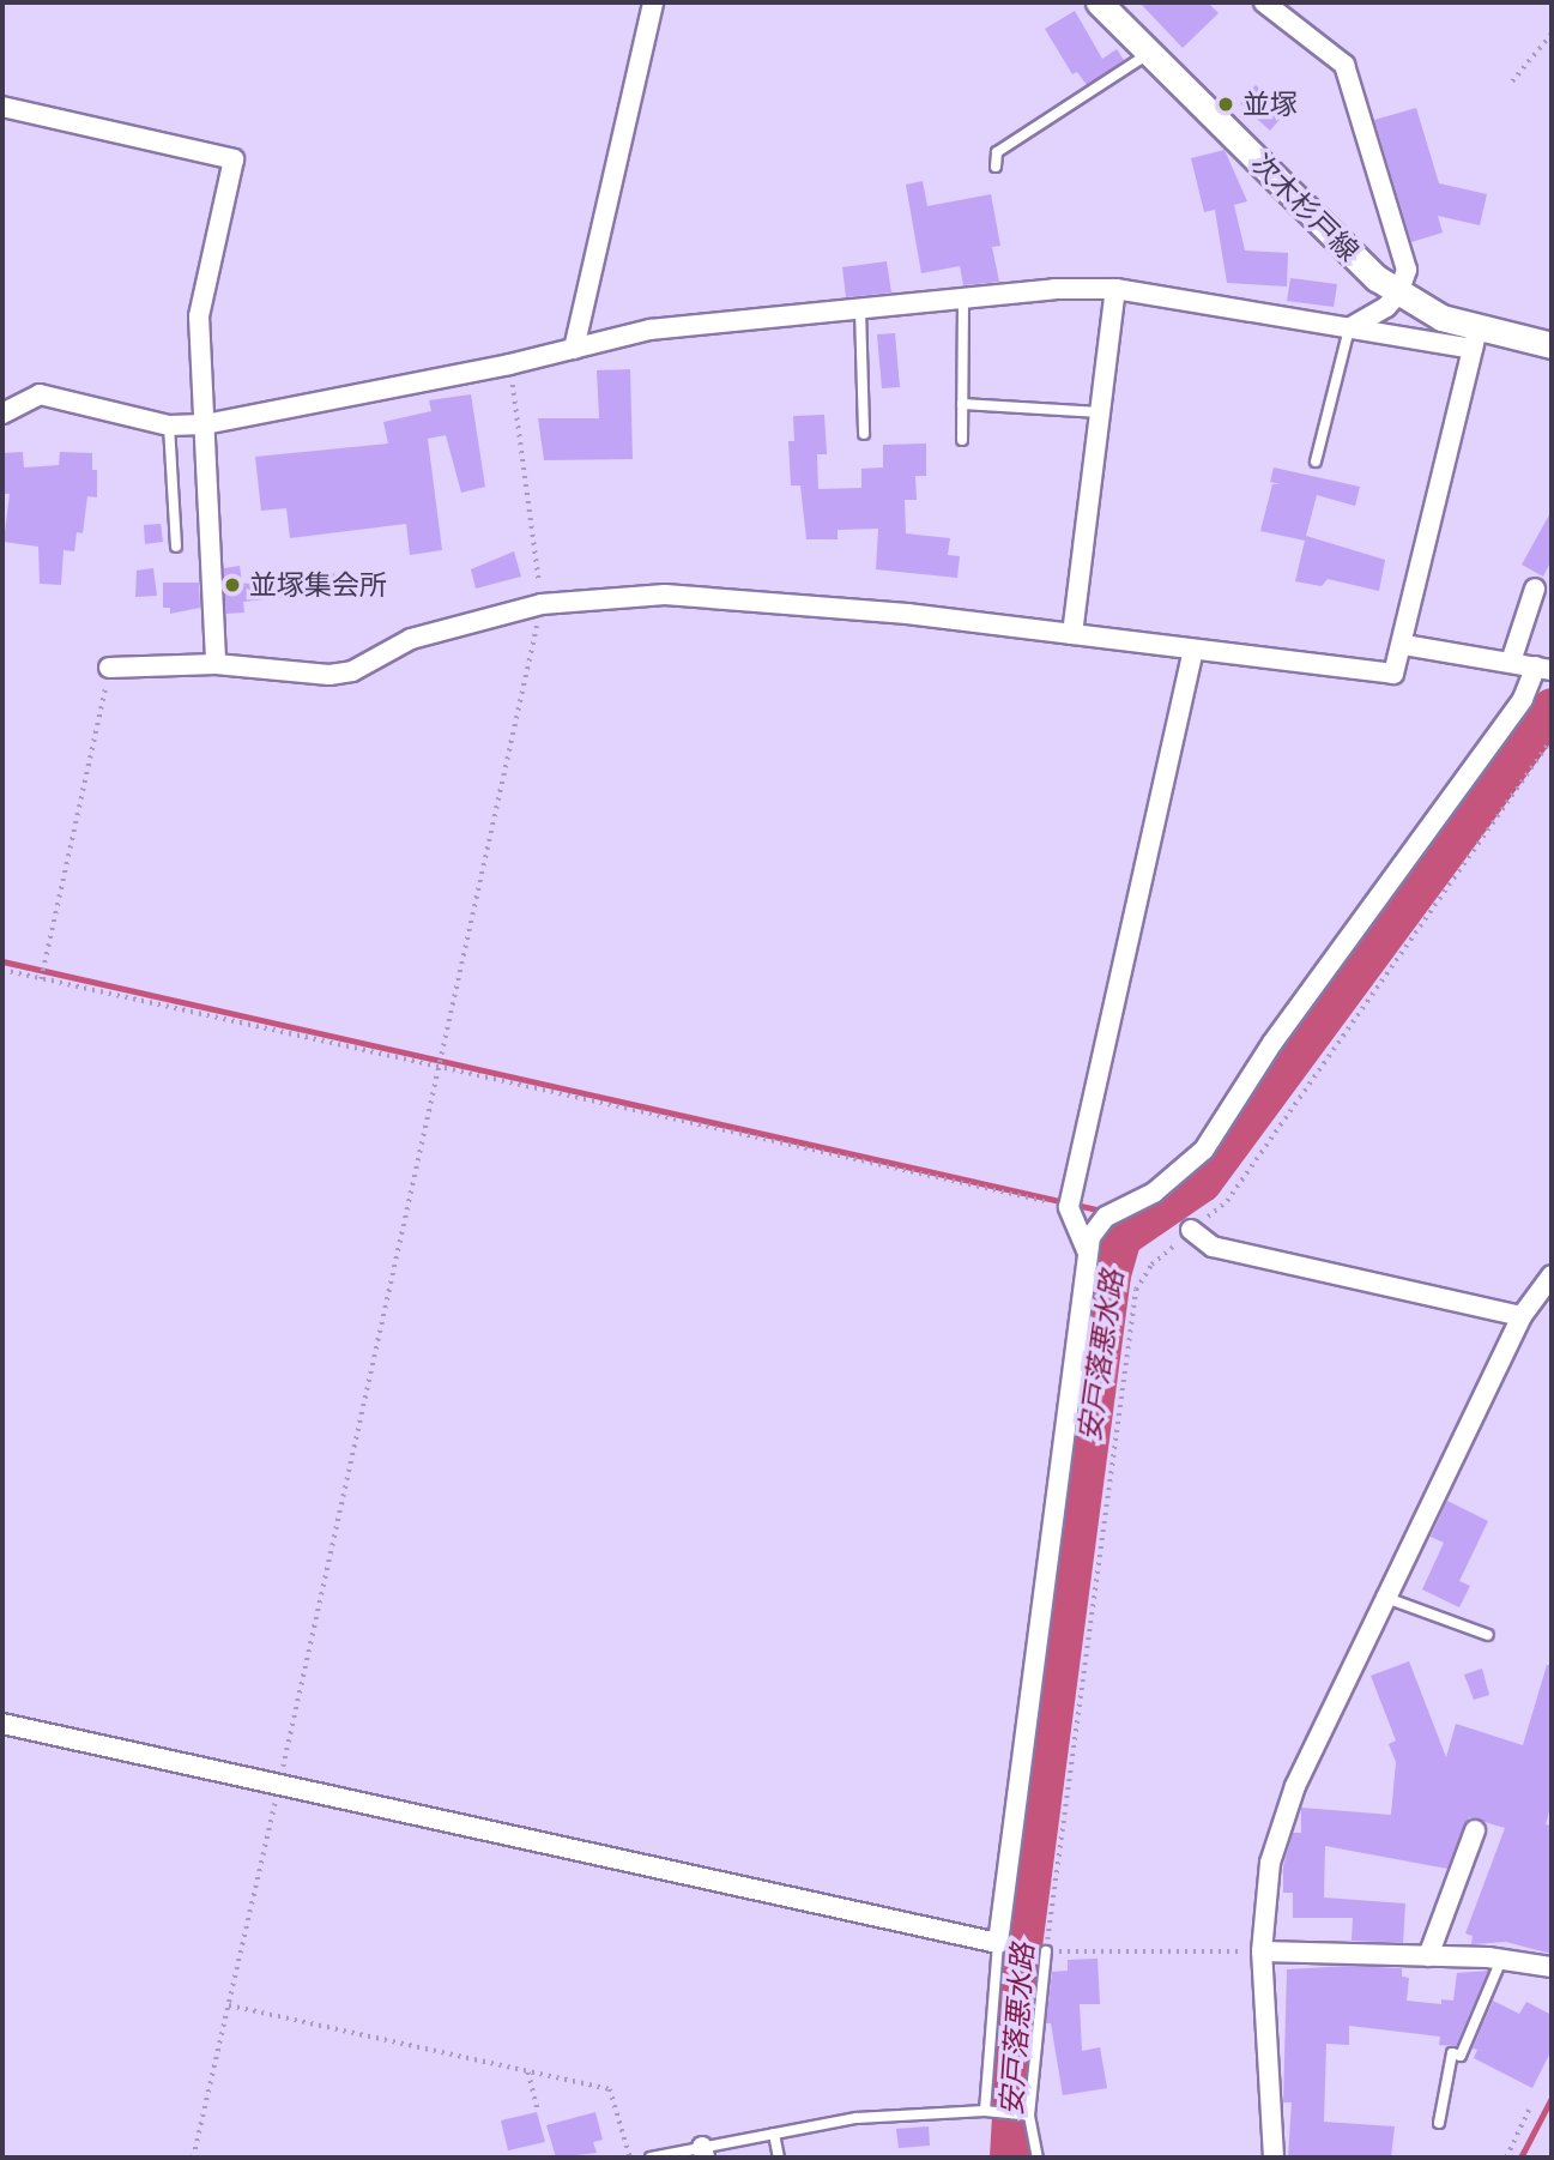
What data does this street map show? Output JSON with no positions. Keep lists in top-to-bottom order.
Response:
{
  "streets": {
    "main road": ["次木杉戸線"]
  },
  "water": ["安戸落悪水路"],
  "places": ["並塚", "並塚集会所"]
}
